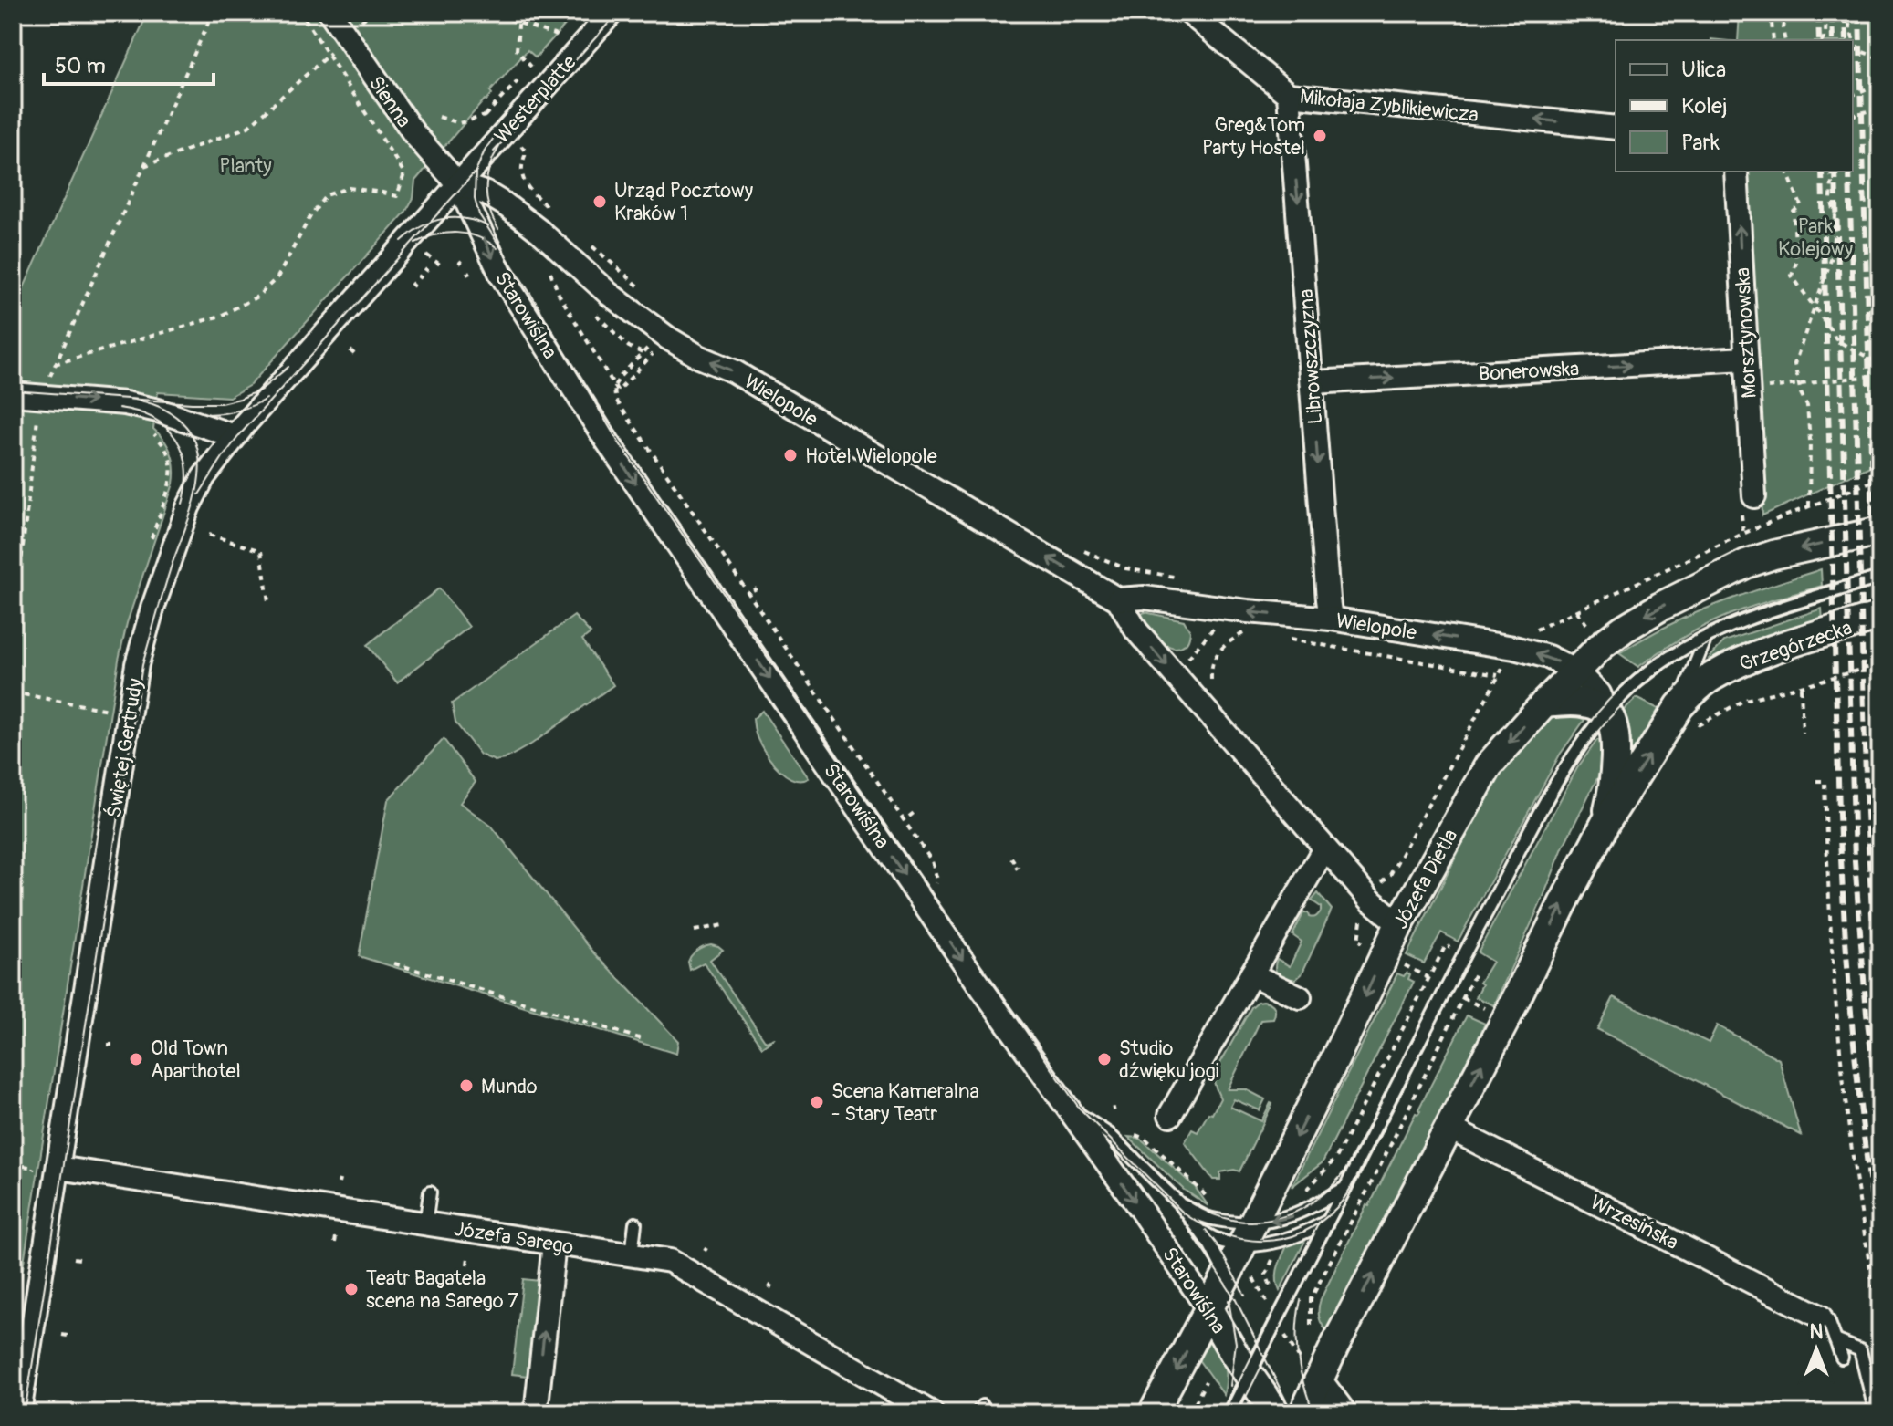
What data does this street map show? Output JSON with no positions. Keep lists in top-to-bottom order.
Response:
{
  "streets": {
    "street": [
      "Westerplatte",
      "Sienna",
      "Mikołaja Zyblikiewicza",
      "Starowiślna",
      "Morsztynowska",
      "Librowszczyzna",
      "Bonerowska",
      "Wielopole",
      "Grzegórzecka",
      "Świętej Gertrudy",
      "Józefa Dietla",
      "Wrzesińska",
      "Józefa Sarego"
    ]
  },
  "crossings": [
    ["Westerplatte", "Sienna"],
    ["Westerplatte", "Starowiślna"],
    ["Westerplatte", "Wielopole"],
    ["Westerplatte", "Świętej Gertrudy"],
    ["Sienna", "Starowiślna"],
    ["Sienna", "Wielopole"],
    ["Sienna", "Świętej Gertrudy"],
    ["Mikołaja Zyblikiewicza", "Librowszczyzna"],
    ["Starowiślna", "Wielopole"],
    ["Starowiślna", "Świętej Gertrudy"],
    ["Starowiślna", "Józefa Dietla"],
    ["Morsztynowska", "Bonerowska"],
    ["Librowszczyzna", "Bonerowska"],
    ["Librowszczyzna", "Wielopole"],
    ["Wielopole", "Świętej Gertrudy"],
    ["Wielopole", "Józefa Dietla"],
    ["Świętej Gertrudy", "Józefa Sarego"]
  ],
  "one_way": [
    "Mikołaja Zyblikiewicza",
    "Starowiślna",
    "Morsztynowska",
    "Librowszczyzna",
    "Bonerowska",
    "Wielopole"
  ],
  "parks": ["Planty", "Park Kolejowy"],
  "places": [
    "Greg&Tom Party Hostel",
    "Urząd Pocztowy Kraków 1",
    "Hotel Wielopole",
    "Old Town Aparthotel",
    "Studio dźwięku jogi",
    "Mundo",
    "Scena Kameralna - Stary Teatr",
    "Teatr Bagatela scena na Sarego 7"
  ],
  "legend": ["Ulica", "Kolej", "Park"],
  "scale_bar": "50 m",
  "north": "top"
}
